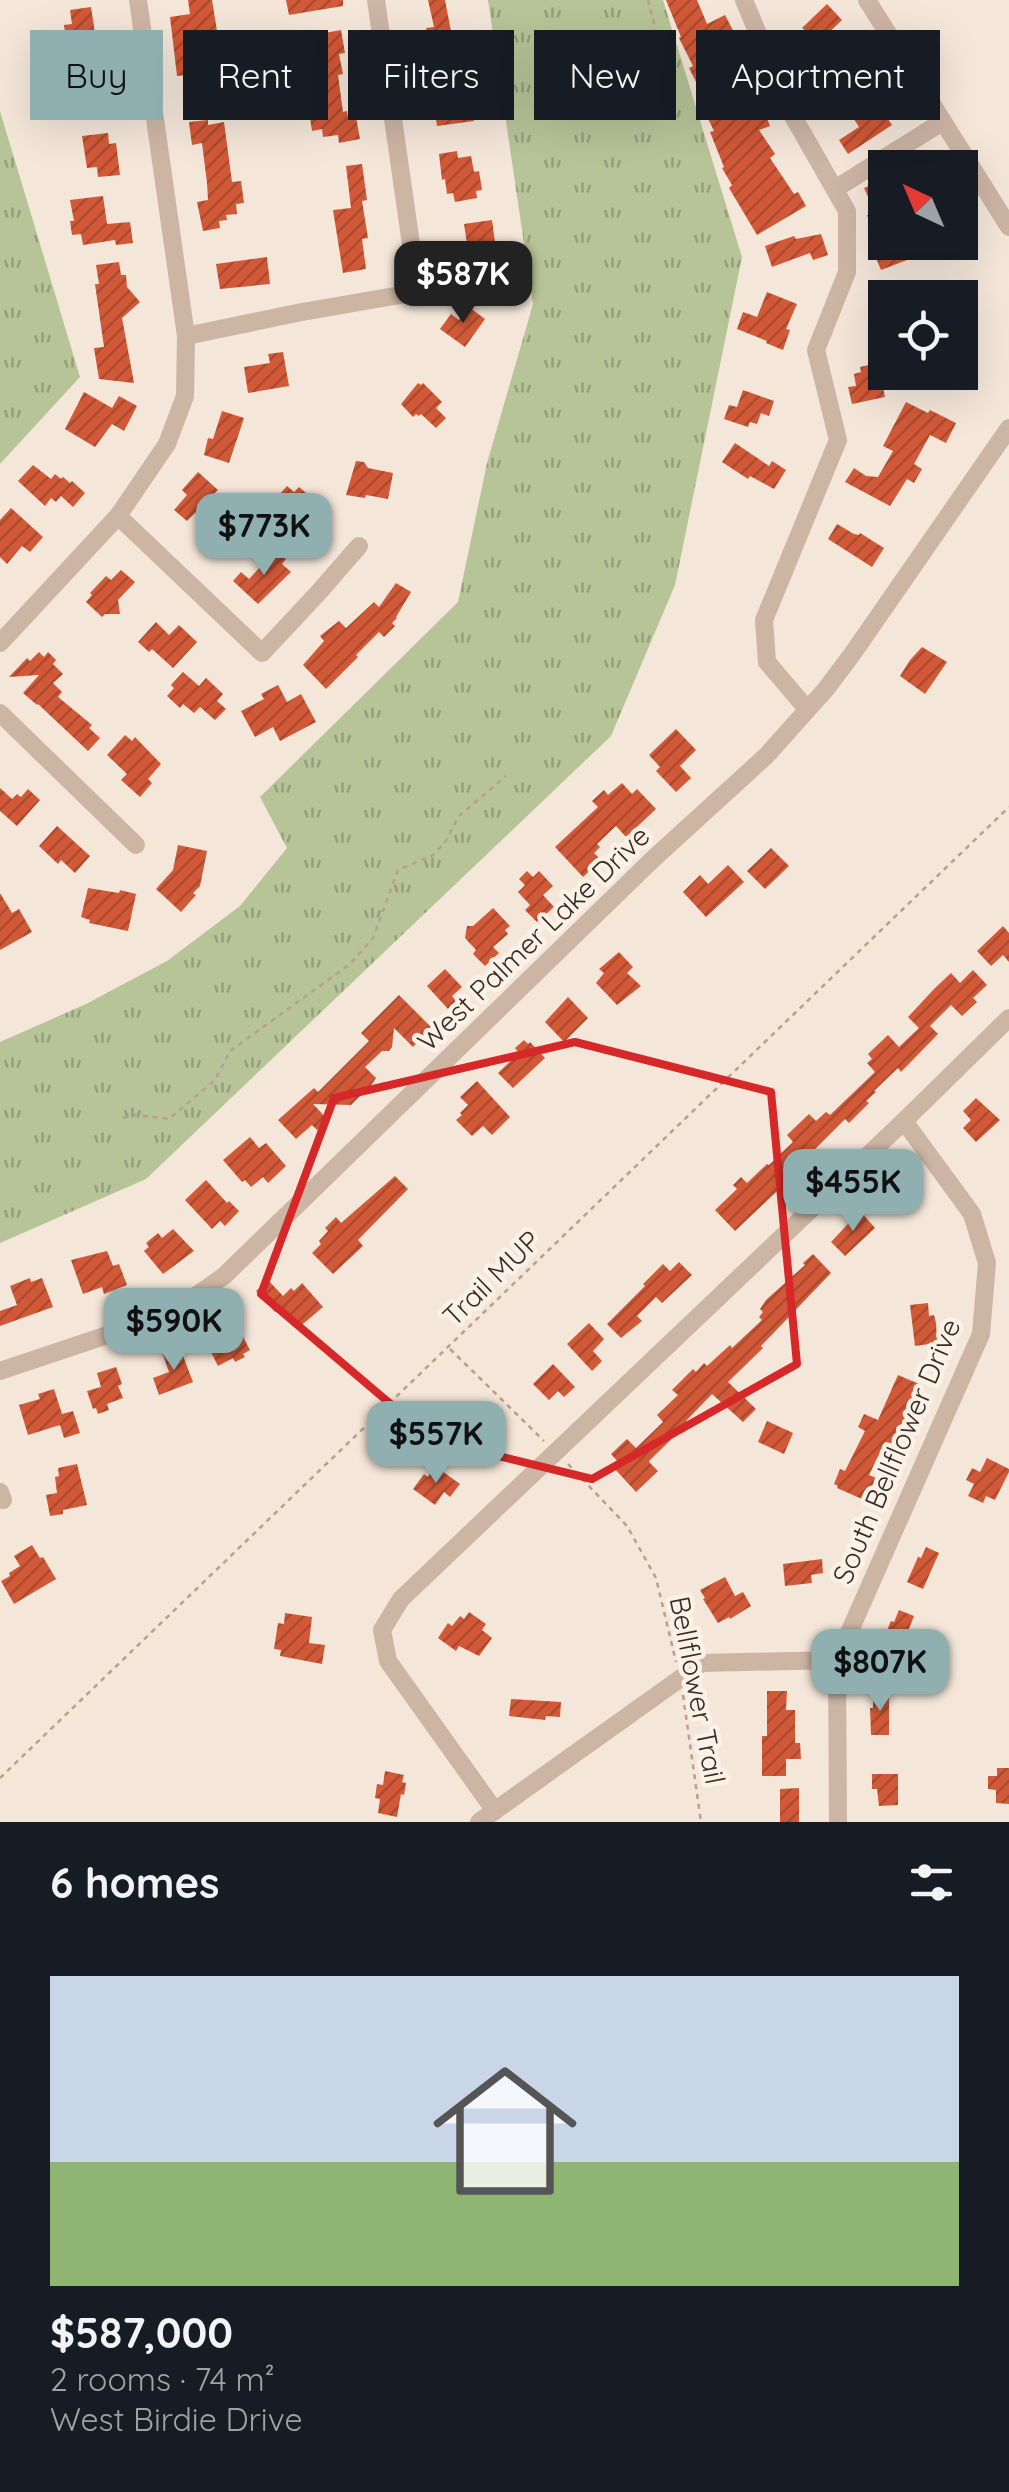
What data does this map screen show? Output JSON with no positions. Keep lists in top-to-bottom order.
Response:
{
  "streets": {
    "street": ["West Palmer Lake Drive", "South Bellflower Drive"],
    "path": ["Trail MUP", "Bellflower Trail"]
  },
  "crossings": [
    ["Trail MUP", "Bellflower Trail"]
  ],
  "north": "top left",
  "page": {
    "chip": [
      "Buy",
      "Rent",
      "Filters",
      "New",
      "Apartment"
    ],
    "price": [
      "$587K",
      "$773K",
      "$455K",
      "$590K",
      "$557K",
      "$807K"
    ],
    "heading": "6 homes",
    "list": [
      {
        "name": "$587,000",
        "note": "2 rooms · 74 m² · West Birdie Drive"
      }
    ]
  }
}
